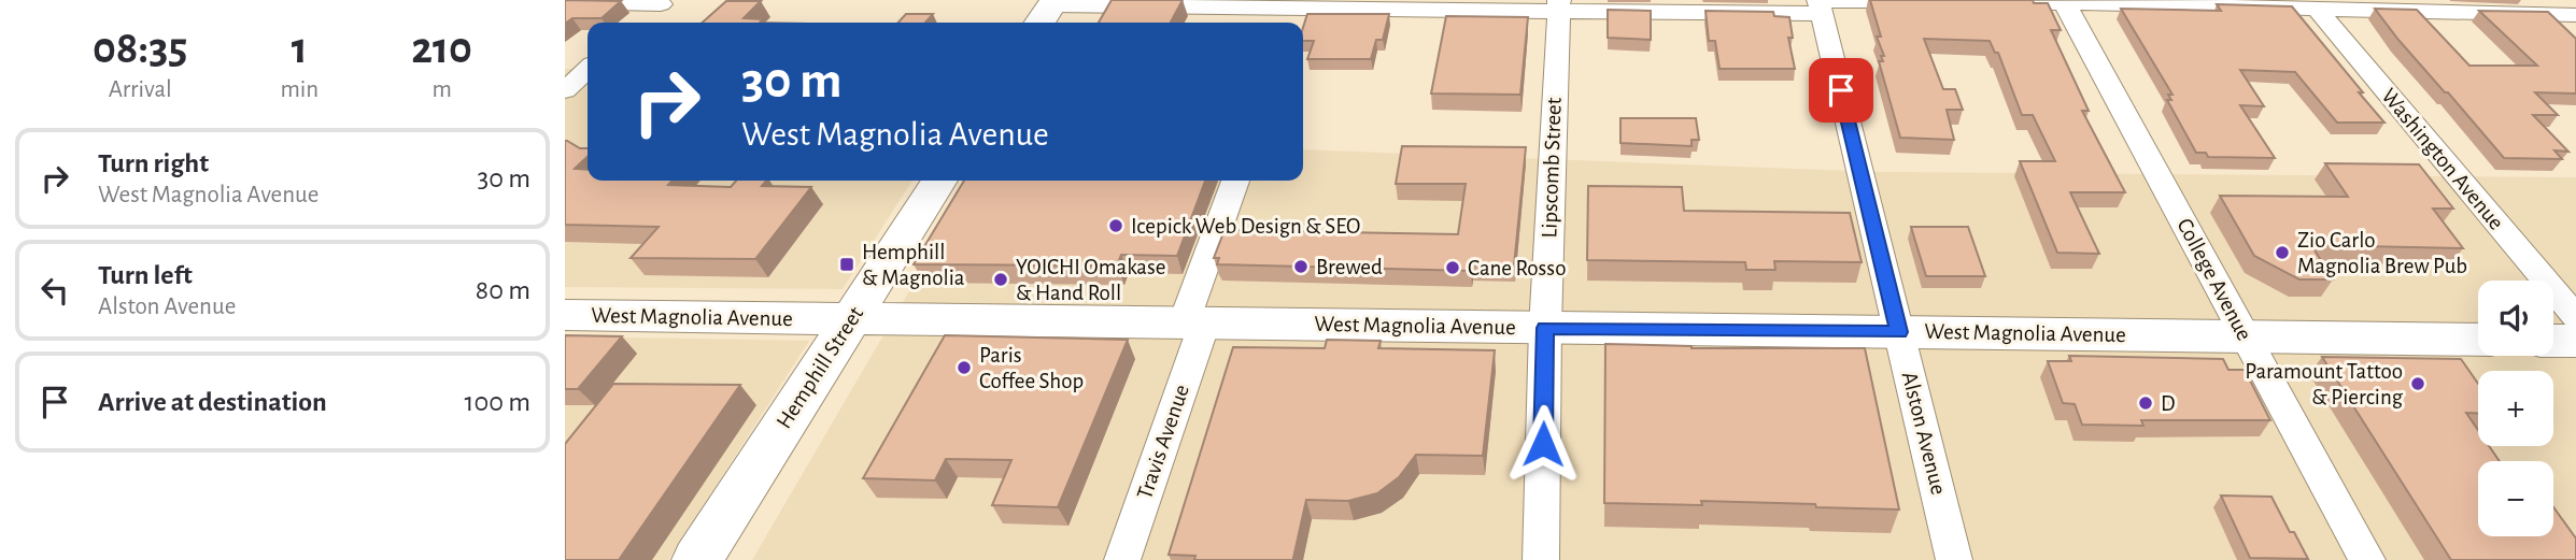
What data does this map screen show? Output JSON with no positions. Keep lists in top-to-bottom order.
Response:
{
  "streets": {
    "street": [
      "Washington Avenue",
      "Lipscomb Street",
      "College Avenue",
      "West Magnolia Avenue",
      "Hemphill Street",
      "Alston Avenue",
      "Travis Avenue"
    ]
  },
  "crossings": [
    ["Lipscomb Street", "West Magnolia Avenue"],
    ["College Avenue", "West Magnolia Avenue"],
    ["West Magnolia Avenue", "Hemphill Street"],
    ["West Magnolia Avenue", "Alston Avenue"],
    ["West Magnolia Avenue", "Travis Avenue"]
  ],
  "places": {
    "other": [
      "Icepick Web Design & SEO",
      "Zio Carlo Magnolia Brew Pub",
      "Brewed",
      "Cane Rosso",
      "YOICHI Omakase & Hand Roll",
      "Paris Coffee Shop",
      "Paramount Tattoo & Piercing",
      "D"
    ],
    "transit": ["Hemphill & Magnolia"]
  },
  "page": {
    "eta": [
      "08:35",
      "Arrival",
      "1",
      "min",
      "210",
      "m"
    ],
    "turn": ["30 m", "West Magnolia Avenue"],
    "list": [
      {
        "name": "Turn right",
        "note": "West Magnolia Avenue",
        "value": "30 m"
      },
      {
        "name": "Turn left",
        "note": "Alston Avenue",
        "value": "80 m"
      },
      {
        "name": "Arrive at destination",
        "value": "100 m"
      }
    ],
    "map_buttons": ["+", "−"]
  }
}
